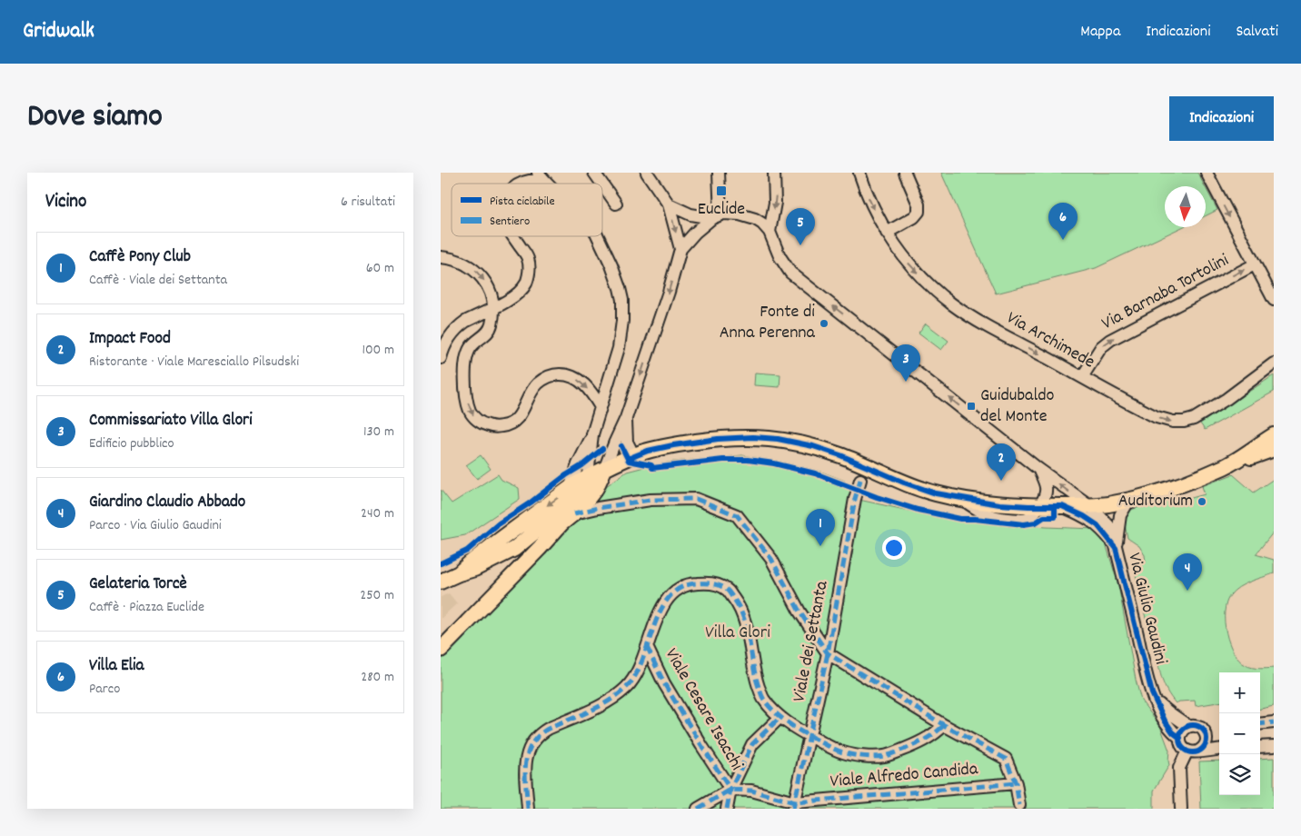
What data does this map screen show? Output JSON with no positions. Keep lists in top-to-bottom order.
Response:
{
  "streets": {
    "street": [
      "Via Barnaba Tortolini",
      "Via Archimede",
      "Via Giulio Gaudini",
      "Viale dei Settanta",
      "Viale Cesare Isacchi",
      "Viale Alfredo Candida"
    ]
  },
  "crossings": [
    ["Via Barnaba Tortolini", "Via Archimede"],
    ["Viale dei Settanta", "Viale Alfredo Candida"]
  ],
  "one_way": ["Via Barnaba Tortolini", "Via Archimede", "Via Giulio Gaudini"],
  "parks": ["Villa Glori"],
  "places": {
    "transit": ["Euclide", "Guidubaldo del Monte"],
    "other": ["Fonte di Anna Perenna", "Auditorium"]
  },
  "legend": ["Pista ciclabile", "Sentiero"],
  "north": "bottom",
  "page": {
    "header": "Gridwalk",
    "nav": ["Mappa", "Indicazioni", "Salvati"],
    "title": "Dove siamo",
    "buttons": "Indicazioni",
    "heading": ["Vicino", "6 risultati"],
    "pins": [
      "6",
      "5",
      "3",
      "2",
      "1",
      "4"
    ],
    "list": [
      {
        "mark": "1",
        "name": "Caffè Pony Club",
        "note": "Caffè · Viale dei Settanta",
        "value": "60 m"
      },
      {
        "mark": "2",
        "name": "Impact Food",
        "note": "Ristorante · Viale Maresciallo Pilsudski",
        "value": "100 m"
      },
      {
        "mark": "3",
        "name": "Commissariato Villa Glori",
        "note": "Edificio pubblico",
        "value": "130 m"
      },
      {
        "mark": "4",
        "name": "Giardino Claudio Abbado",
        "note": "Parco · Via Giulio Gaudini",
        "value": "240 m"
      },
      {
        "mark": "5",
        "name": "Gelateria Torcè",
        "note": "Caffè · Piazza Euclide",
        "value": "250 m"
      },
      {
        "mark": "6",
        "name": "Villa Elia",
        "note": "Parco",
        "value": "280 m"
      }
    ],
    "map_buttons": ["+", "−"]
  }
}
